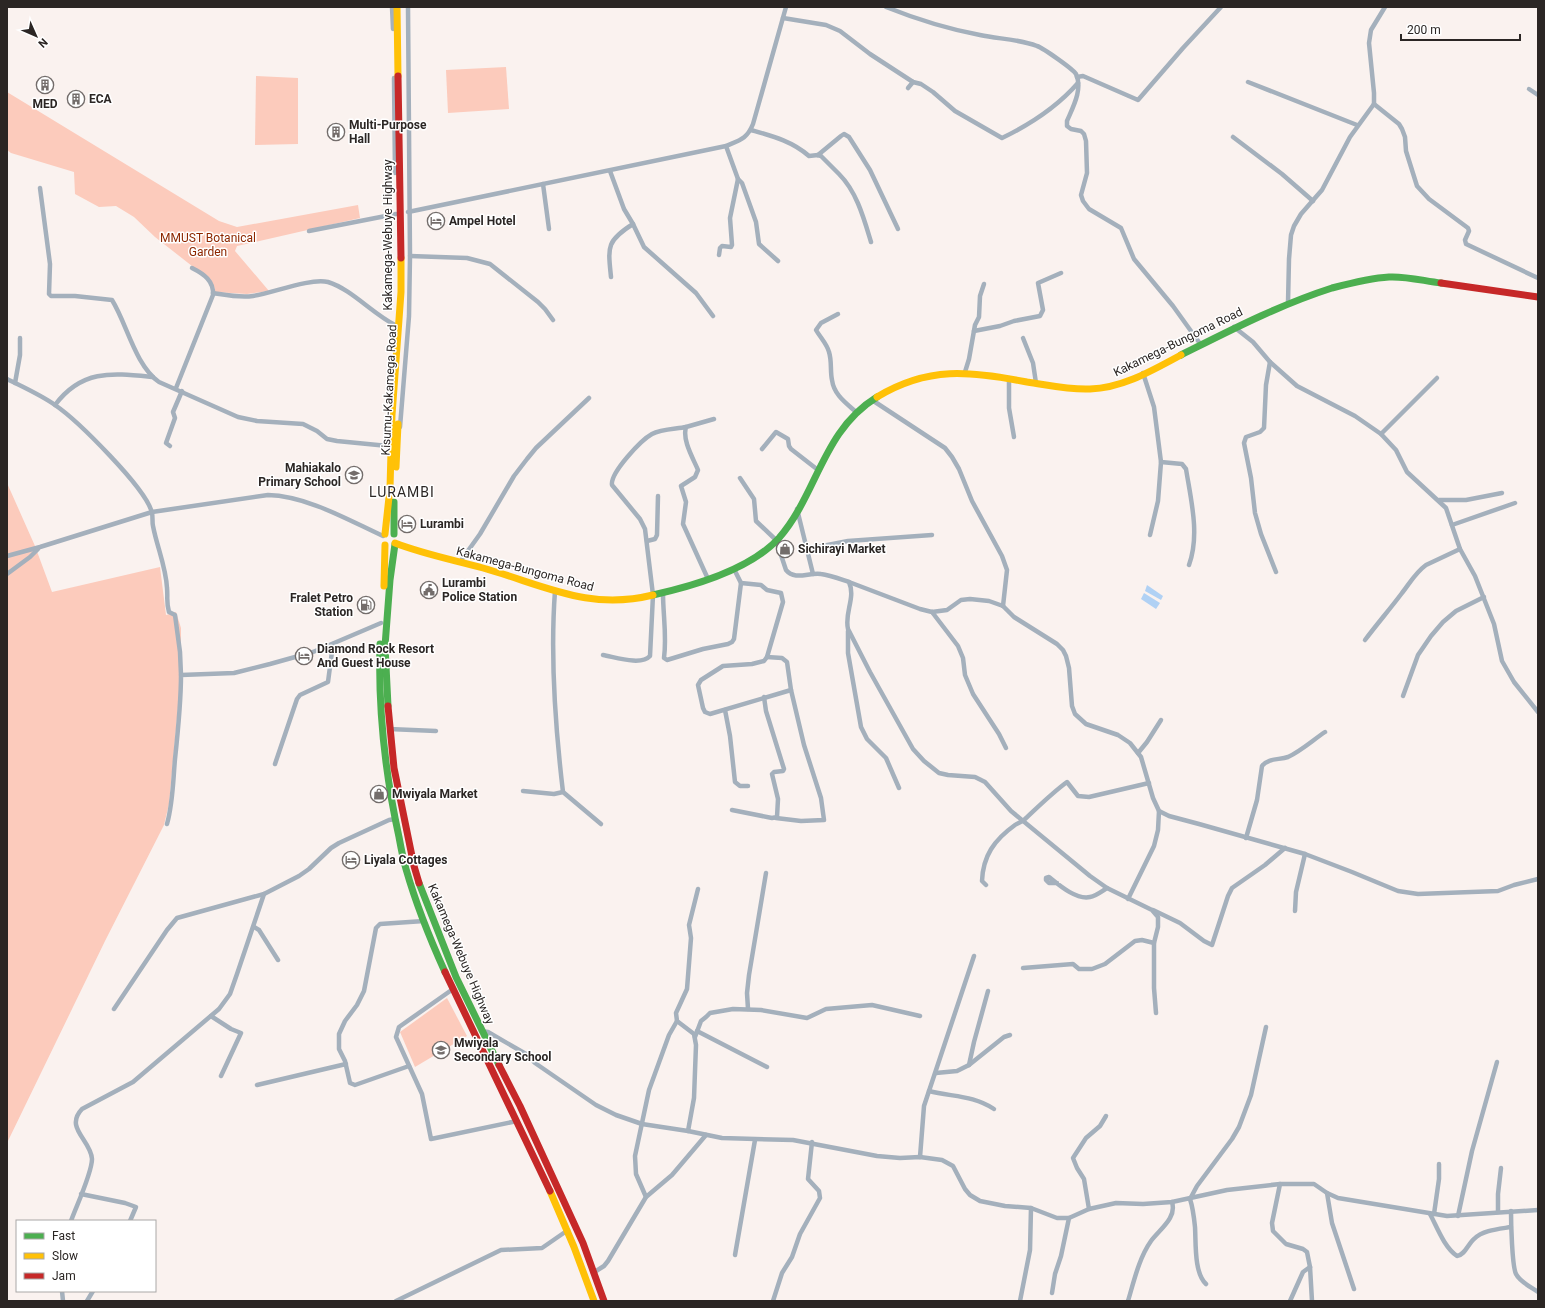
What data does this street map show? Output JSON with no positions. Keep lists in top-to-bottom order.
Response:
{
  "streets": {
    "main road": ["Kakamega-Webuye Highway", "Kakamega-Bungoma Road", "Kisumu-Kakamega Road"]
  },
  "crossings": [
    ["Kakamega-Webuye Highway", "Kakamega-Bungoma Road"],
    ["Kakamega-Webuye Highway", "Kisumu-Kakamega Road"],
    ["Kakamega-Bungoma Road", "Kisumu-Kakamega Road"]
  ],
  "districts": ["LURAMBI"],
  "parks": ["MMUST Botanical Garden"],
  "places": {
    "building": ["MED", "ECA", "Multi-Purpose Hall"],
    "hotel": [
      "Ampel Hotel",
      "Lurambi",
      "Diamond Rock Resort And Guest House",
      "Liyala Cottages"
    ],
    "school or university": ["Mahiakalo Primary School", "Mwiyala Secondary School"],
    "shop": ["Sichirayi Market", "Mwiyala Market"],
    "public building": ["Lurambi Police Station"],
    "fuel station": ["Fralet Petro Station"]
  },
  "legend": ["Fast", "Slow", "Jam"],
  "scale_bar": "200 m",
  "north": "bottom right"
}
